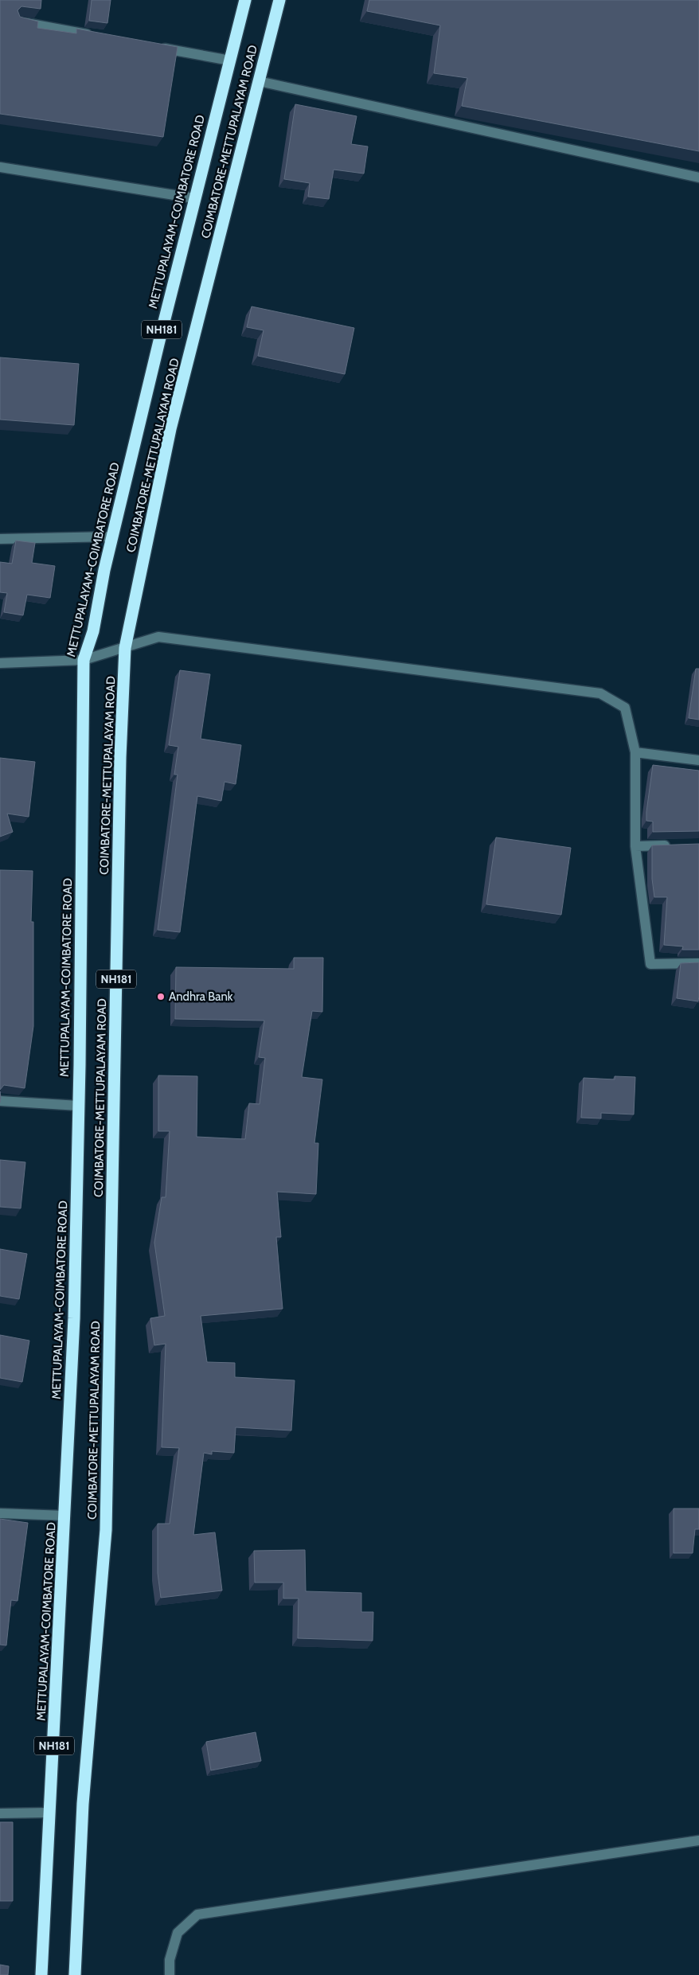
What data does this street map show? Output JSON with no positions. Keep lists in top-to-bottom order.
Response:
{
  "streets": {
    "highway": ["COIMBATORE-METTUPALAYAM ROAD", "METTUPALAYAM-COIMBATORE ROAD", "NH181"]
  },
  "places": ["Andhra Bank"]
}
